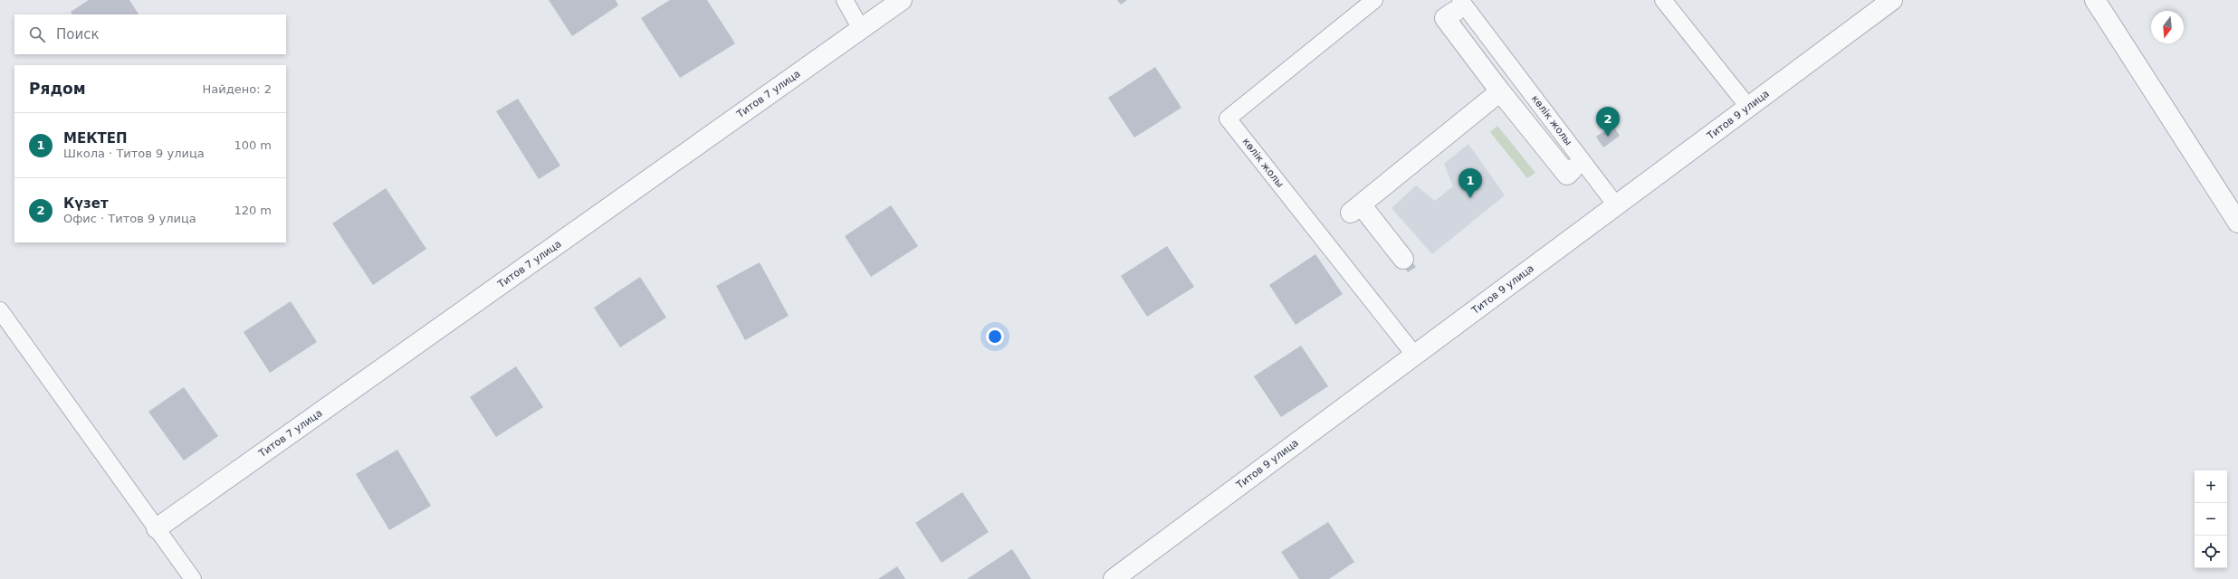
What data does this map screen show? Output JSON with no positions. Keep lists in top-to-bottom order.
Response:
{
  "streets": {
    "street": ["Титов 7 улица", "Титов 9 улица"],
    "lane": ["көлік жолы"]
  },
  "crossings": [
    ["Титов 9 улица", "көлік жолы"]
  ],
  "north": "bottom",
  "page": {
    "search": "Поиск",
    "heading": ["Рядом", "Найдено: 2"],
    "pins": ["2", "1"],
    "list": [
      {
        "mark": "1",
        "name": "МЕКТЕП",
        "note": "Школа · Титов 9 улица",
        "value": "100 m"
      },
      {
        "mark": "2",
        "name": "Күзет",
        "note": "Офис · Титов 9 улица",
        "value": "120 m"
      }
    ],
    "map_buttons": ["+", "−"]
  }
}
